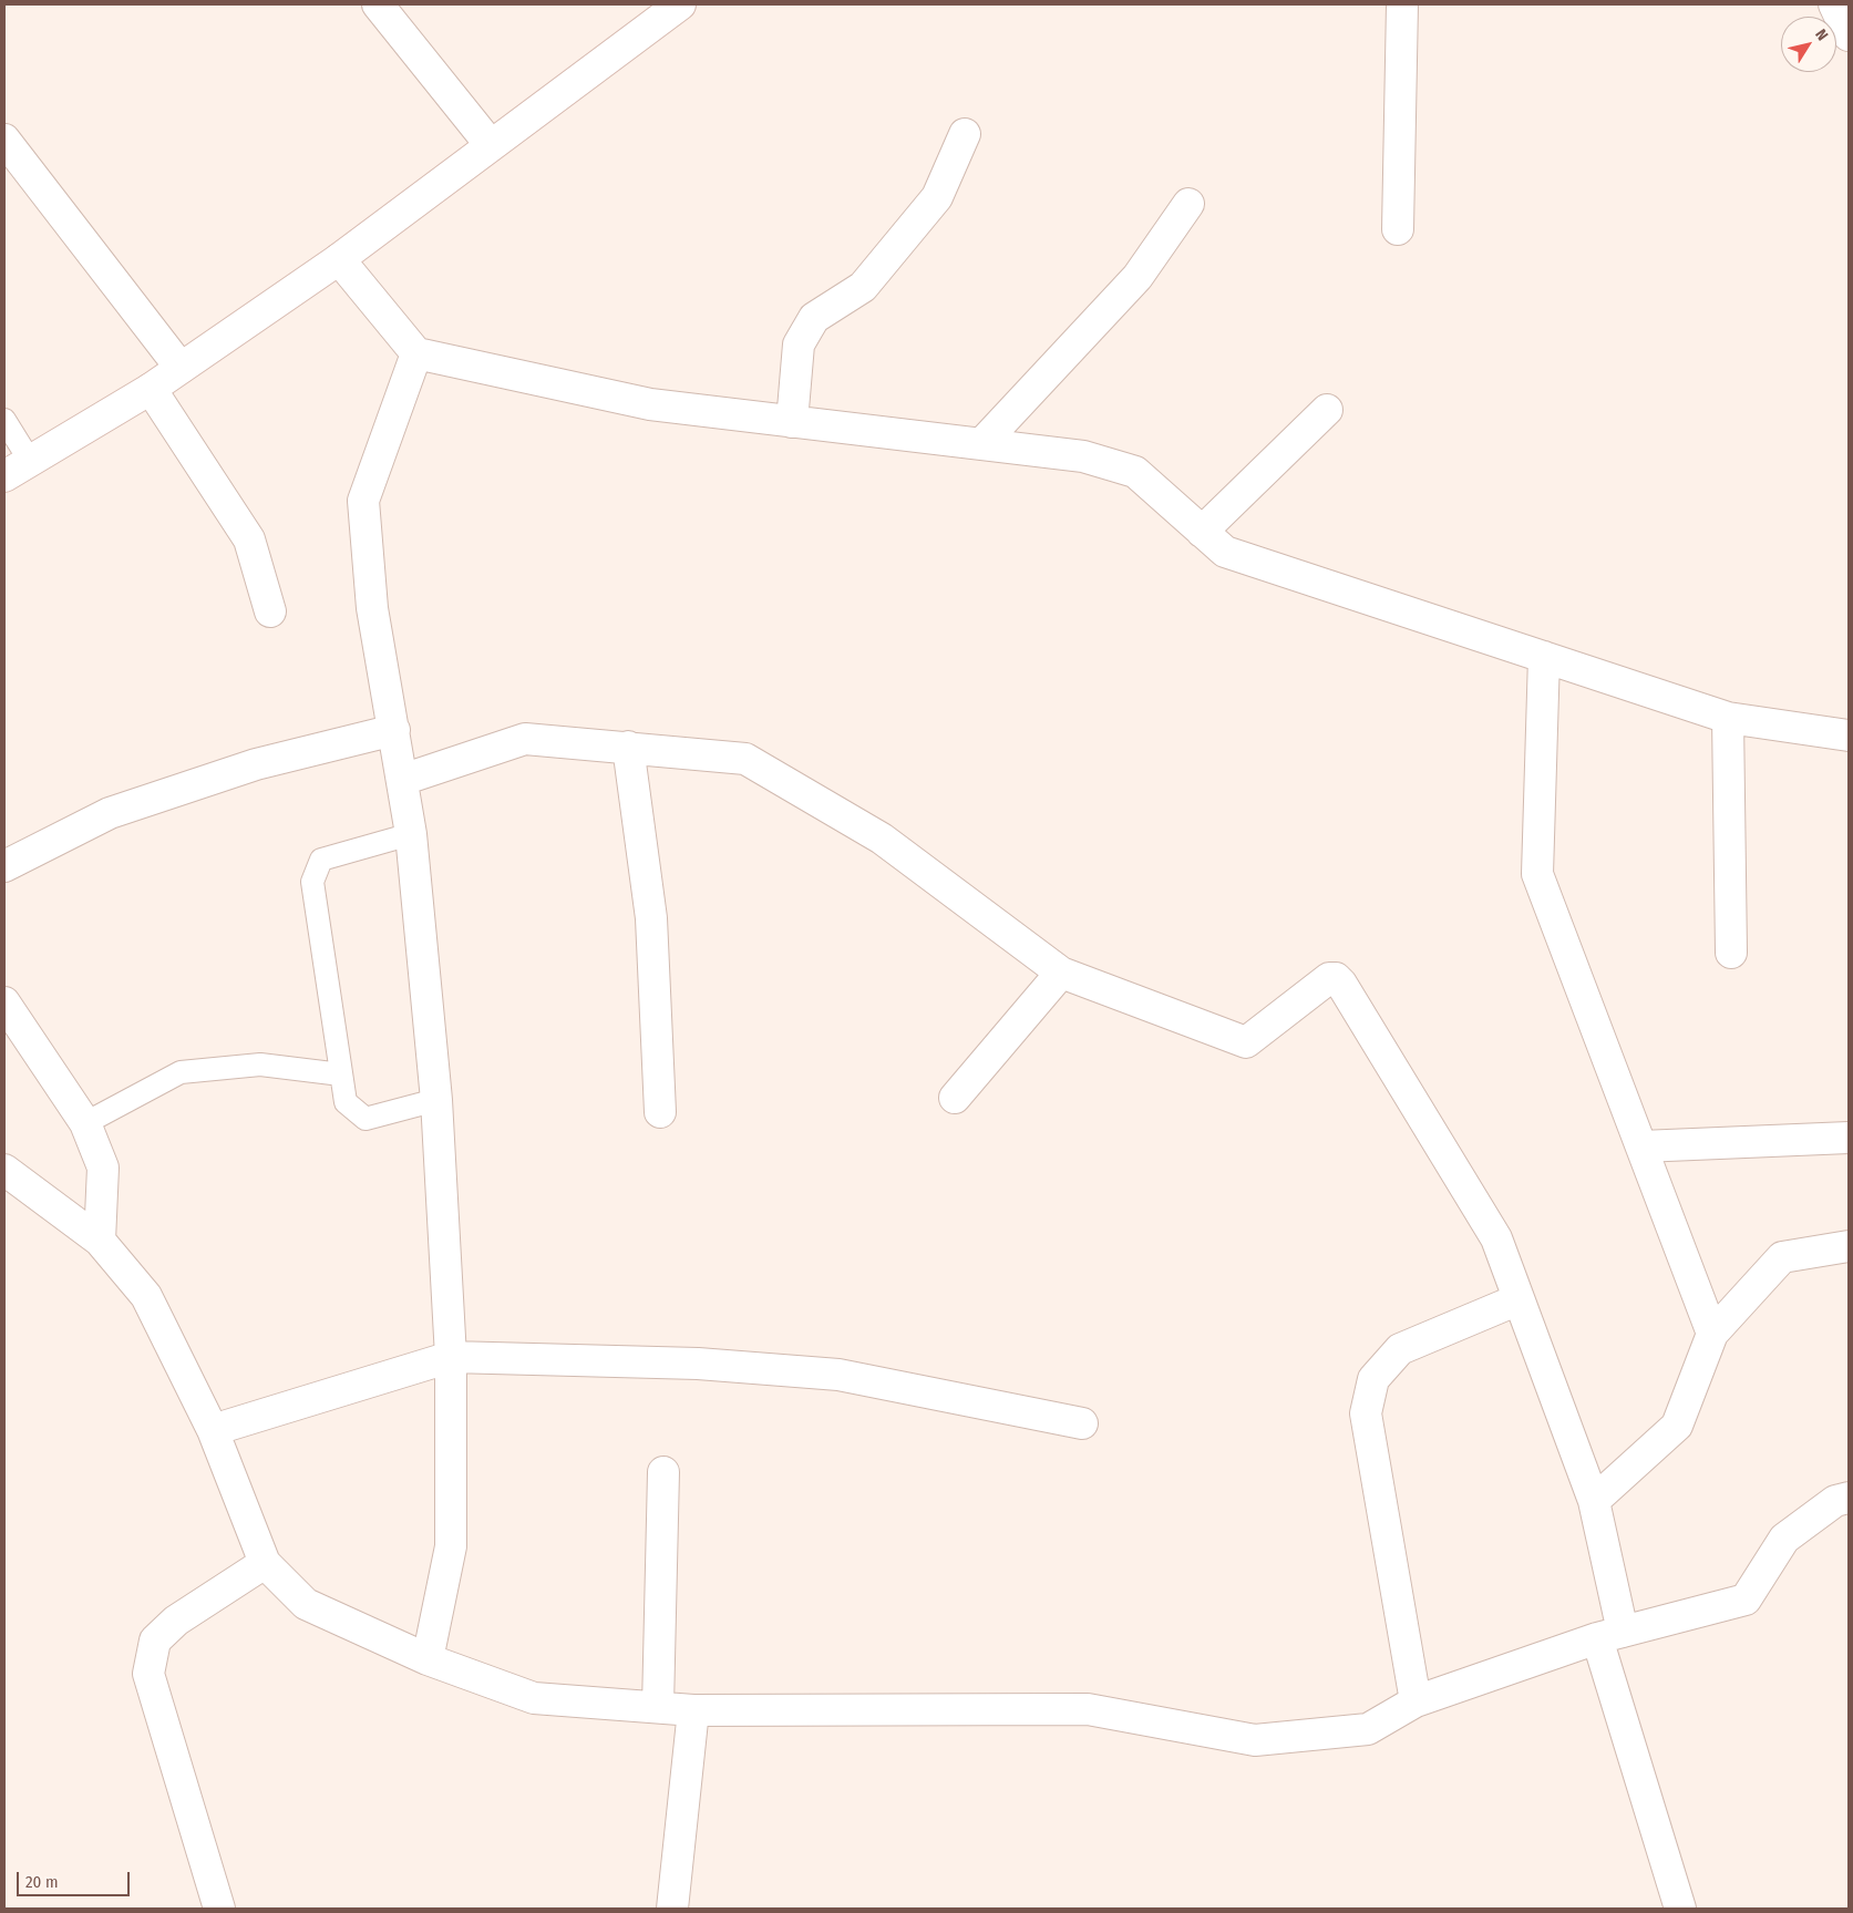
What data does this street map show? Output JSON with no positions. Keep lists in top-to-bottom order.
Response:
{
  "scale_bar": "20 m",
  "north": "top right"
}
